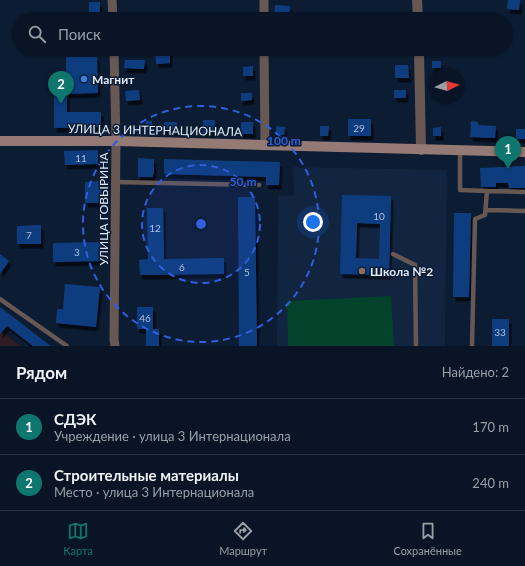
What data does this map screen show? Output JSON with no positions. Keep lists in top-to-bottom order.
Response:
{
  "streets": {
    "main road": ["УЛИЦА 3 ИНТЕРНАЦИОНАЛА"],
    "street": ["УЛИЦА ГОВЫРИНА"]
  },
  "crossings": [
    ["УЛИЦА 3 ИНТЕРНАЦИОНАЛА", "УЛИЦА ГОВЫРИНА"]
  ],
  "places": ["Магнит", "Школа №2"],
  "house_numbers": [
    "29",
    "11",
    "10",
    "12",
    "7",
    "3",
    "6",
    "5",
    "46",
    "33"
  ],
  "north": "right",
  "page": {
    "search": "Поиск",
    "pins": ["2", "1"],
    "heading": ["Рядом", "Найдено: 2"],
    "list": [
      {
        "mark": "1",
        "name": "СДЭК",
        "note": "Учреждение · улица 3 Интернационала",
        "value": "170 m"
      },
      {
        "mark": "2",
        "name": "Строительные материалы",
        "note": "Место · улица 3 Интернационала",
        "value": "240 m"
      }
    ],
    "nav": ["Карта", "Маршрут", "Сохранённые"]
  },
  "rings": ["100 m", "50 m"]
}
